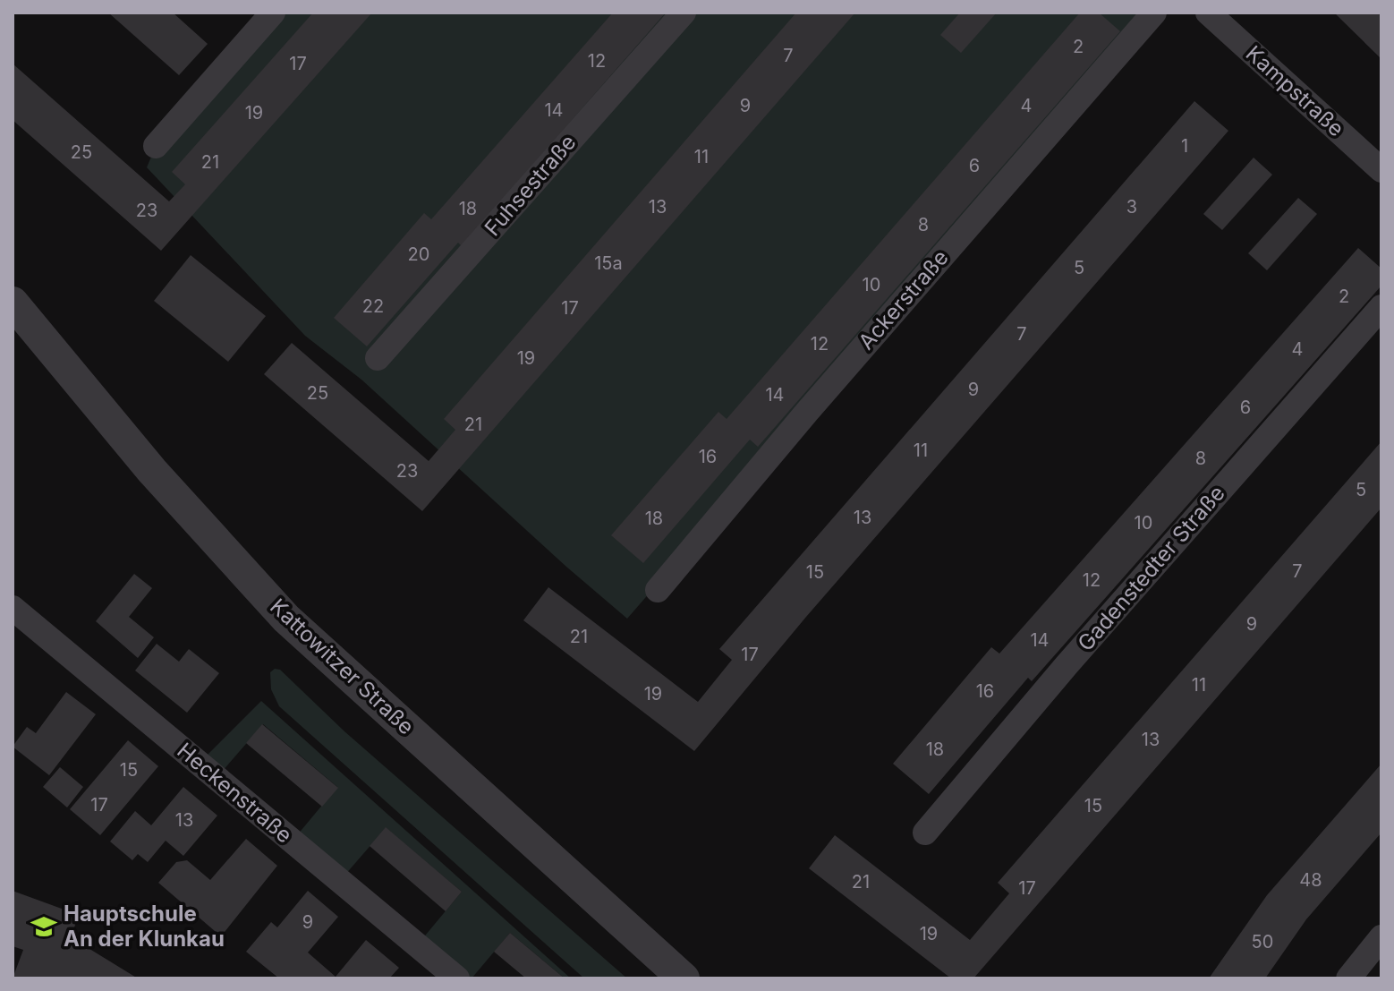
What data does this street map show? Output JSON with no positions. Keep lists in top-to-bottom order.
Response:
{
  "streets": {
    "street": [
      "Kampstraße",
      "Fuhsestraße",
      "Ackerstraße",
      "Gadenstedter Straße",
      "Kattowitzer Straße",
      "Heckenstraße"
    ]
  },
  "places": {
    "school or university": ["Hauptschule An der Klunkau"]
  },
  "house_numbers": [
    "2",
    "7",
    "12",
    "17",
    "9",
    "4",
    "14",
    "19",
    "1",
    "25",
    "11",
    "21",
    "6",
    "13",
    "3",
    "18",
    "23",
    "8",
    "20",
    "15a",
    "5",
    "10",
    "2",
    "22",
    "17",
    "7",
    "12",
    "4",
    "19",
    "9",
    "25",
    "14",
    "6",
    "21",
    "11",
    "16",
    "8",
    "23",
    "5",
    "13",
    "18",
    "10",
    "7",
    "15",
    "12",
    "9",
    "21",
    "14",
    "17",
    "11",
    "16",
    "19",
    "13",
    "18",
    "15",
    "17",
    "15",
    "13",
    "48",
    "21",
    "17",
    "9",
    "19",
    "50"
  ]
}
